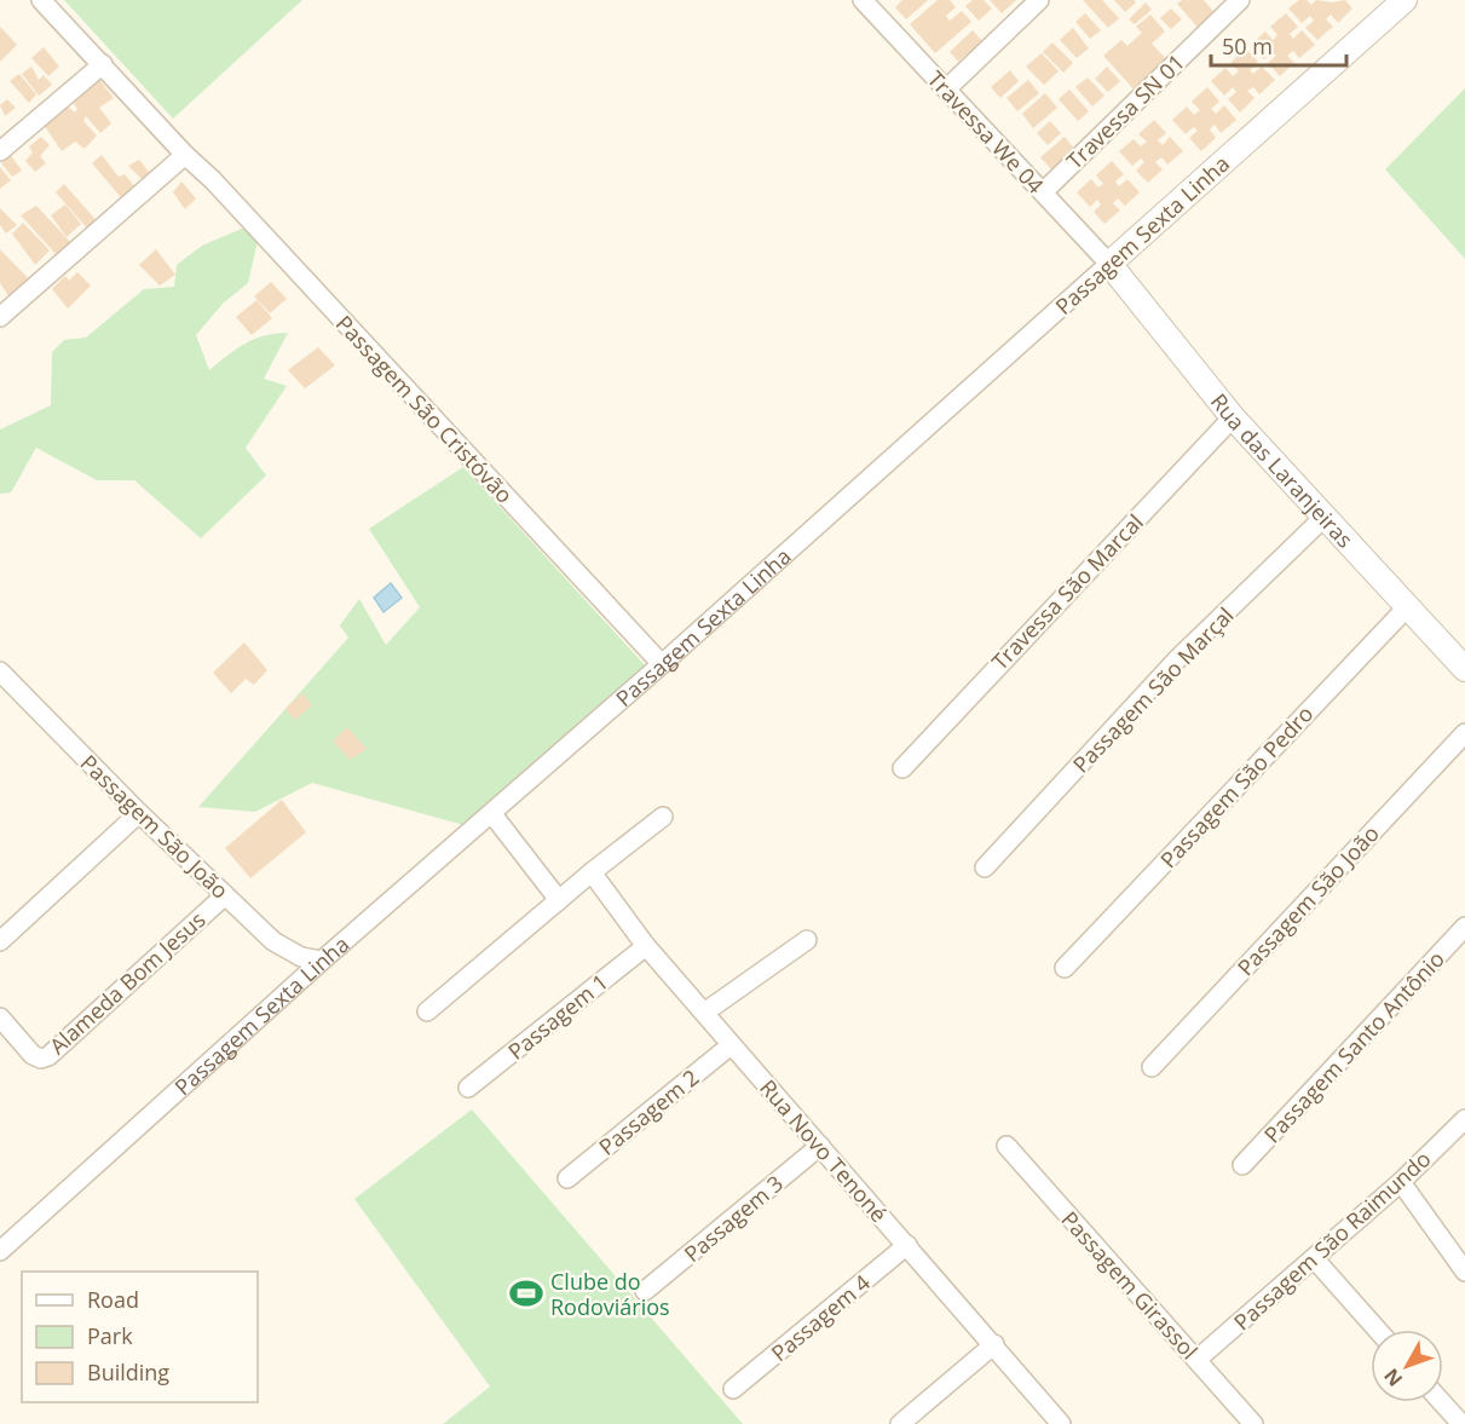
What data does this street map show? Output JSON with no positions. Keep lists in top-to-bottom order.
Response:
{
  "streets": {
    "street": [
      "Travessa SN 01",
      "Travessa We 04",
      "Passagem Sexta Linha",
      "Passagem São Cristóvão",
      "Rua das Laranjeiras",
      "Travessa São Marcal",
      "Passagem São Marçal",
      "Passagem São Pedro",
      "Passagem São João",
      "Alameda Bom Jesus",
      "Passagem 1",
      "Passagem Santo Antônio",
      "Passagem 2",
      "Rua Novo Tenoné",
      "Passagem 3",
      "Passagem São Raimundo",
      "Passagem Girassol",
      "Passagem 4"
    ]
  },
  "crossings": [
    ["Travessa SN 01", "Travessa We 04"],
    ["Travessa We 04", "Passagem Sexta Linha"],
    ["Travessa We 04", "Rua das Laranjeiras"],
    ["Passagem Sexta Linha", "Passagem São Cristóvão"],
    ["Passagem Sexta Linha", "Rua das Laranjeiras"],
    ["Passagem Sexta Linha", "Passagem São João"],
    ["Rua das Laranjeiras", "Travessa São Marcal"],
    ["Rua das Laranjeiras", "Passagem São Marçal"],
    ["Rua das Laranjeiras", "Passagem São Pedro"],
    ["Passagem São João", "Alameda Bom Jesus"],
    ["Passagem 1", "Rua Novo Tenoné"],
    ["Passagem 2", "Rua Novo Tenoné"],
    ["Rua Novo Tenoné", "Passagem 3"],
    ["Rua Novo Tenoné", "Passagem 4"],
    ["Passagem São Raimundo", "Passagem Girassol"]
  ],
  "places": {
    "sports": ["Clube do Rodoviários"]
  },
  "legend": ["Road", "Park", "Building"],
  "scale_bar": "50 m",
  "north": "bottom left"
}
